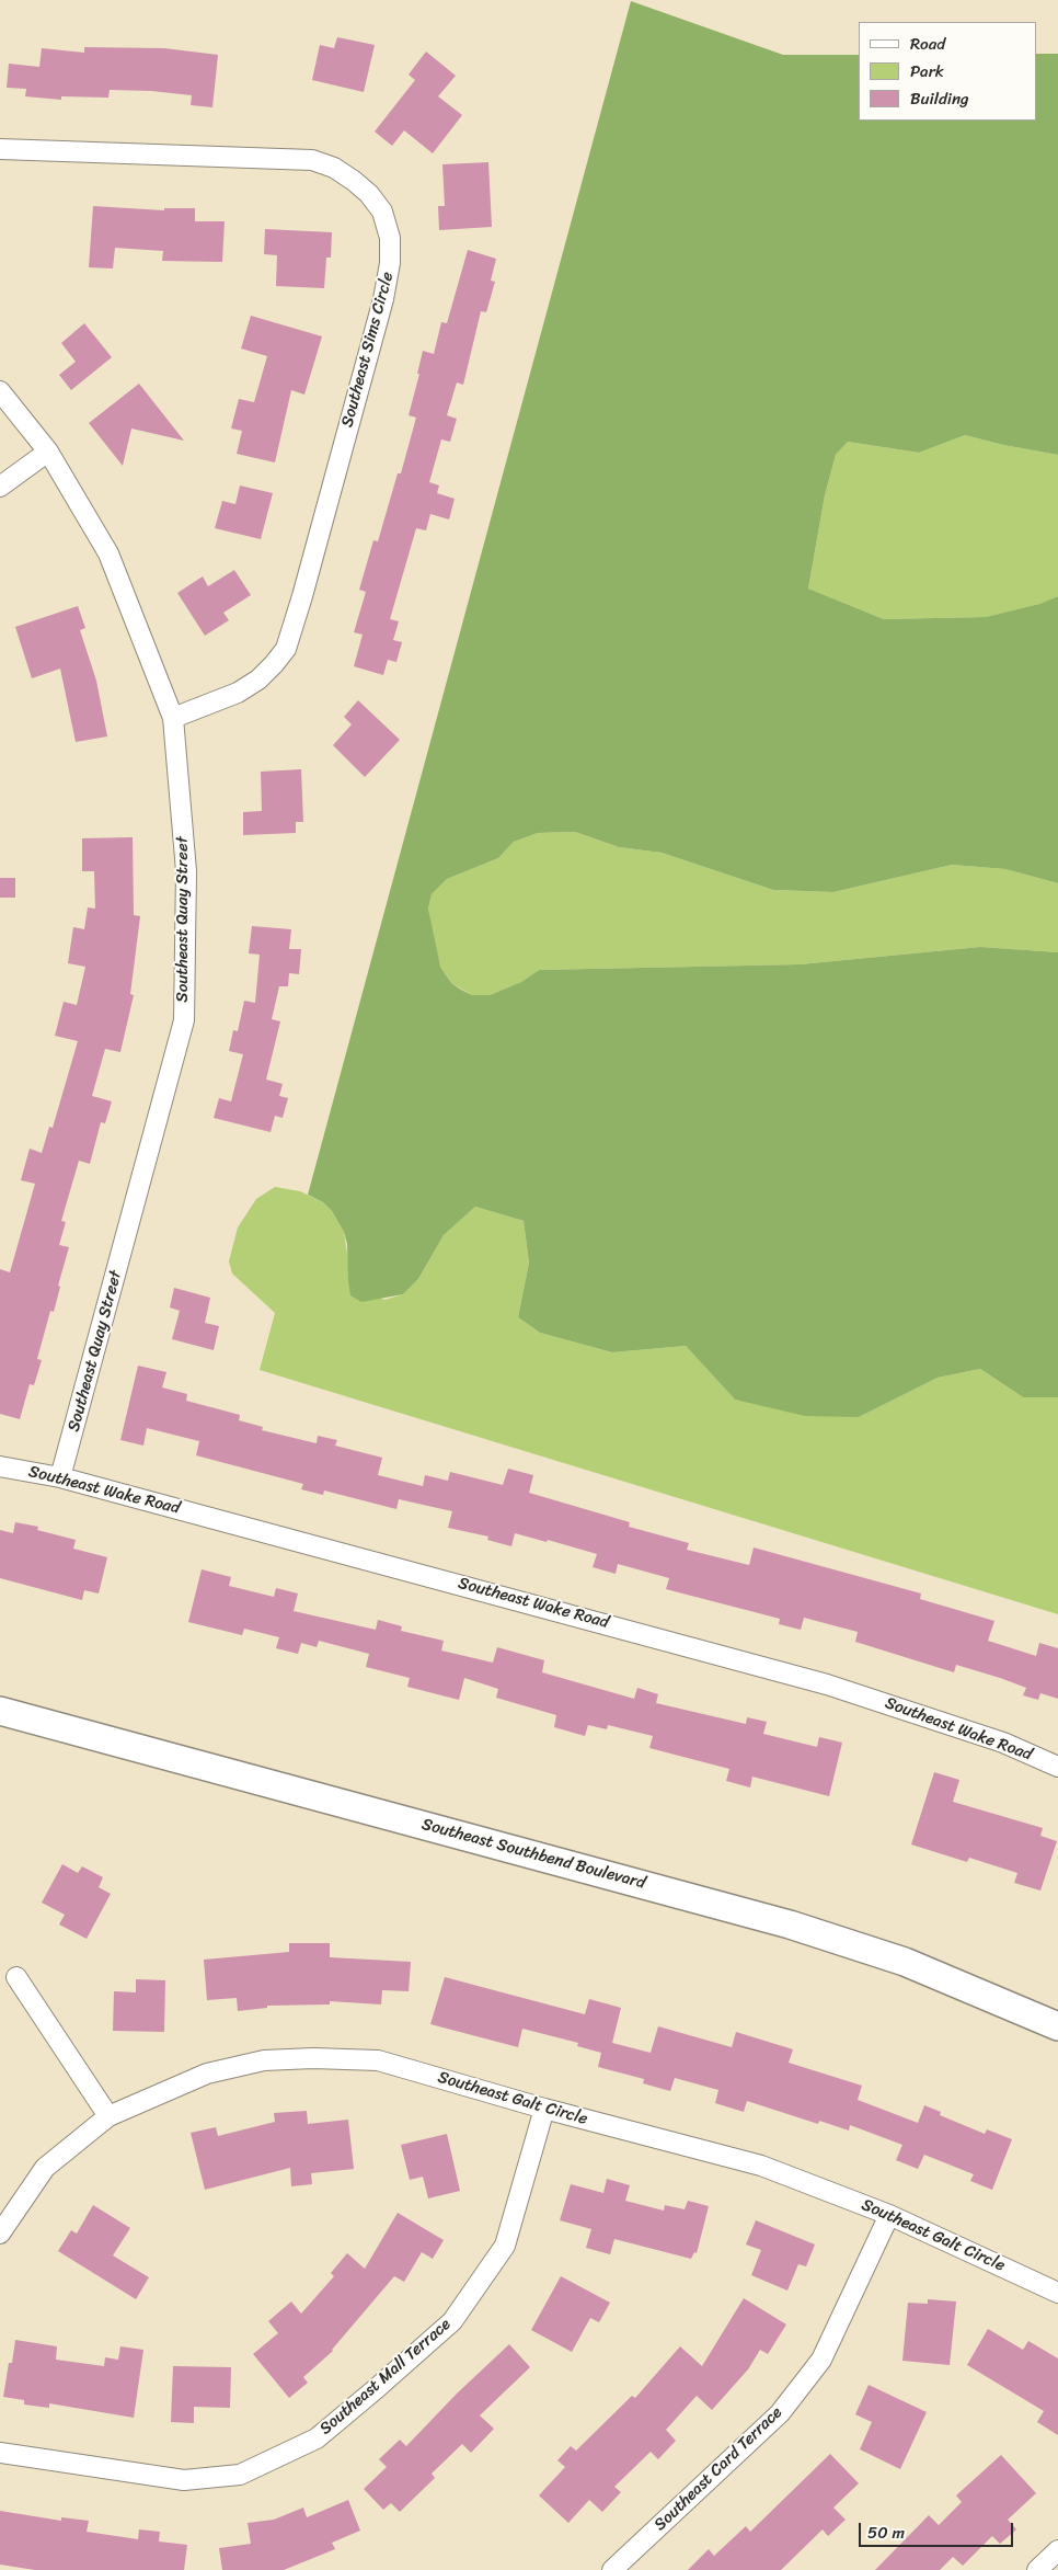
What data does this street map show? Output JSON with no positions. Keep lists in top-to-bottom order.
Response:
{
  "streets": {
    "street": [
      "Southeast Sims Circle",
      "Southeast Quay Street",
      "Southeast Wake Road",
      "Southeast Southbend Boulevard",
      "Southeast Galt Circle",
      "Southeast Mall Terrace",
      "Southeast Card Terrace"
    ]
  },
  "crossings": [
    ["Southeast Sims Circle", "Southeast Quay Street"],
    ["Southeast Quay Street", "Southeast Wake Road"],
    ["Southeast Galt Circle", "Southeast Mall Terrace"],
    ["Southeast Galt Circle", "Southeast Card Terrace"]
  ],
  "legend": ["Road", "Park", "Building"],
  "scale_bar": "50 m"
}
